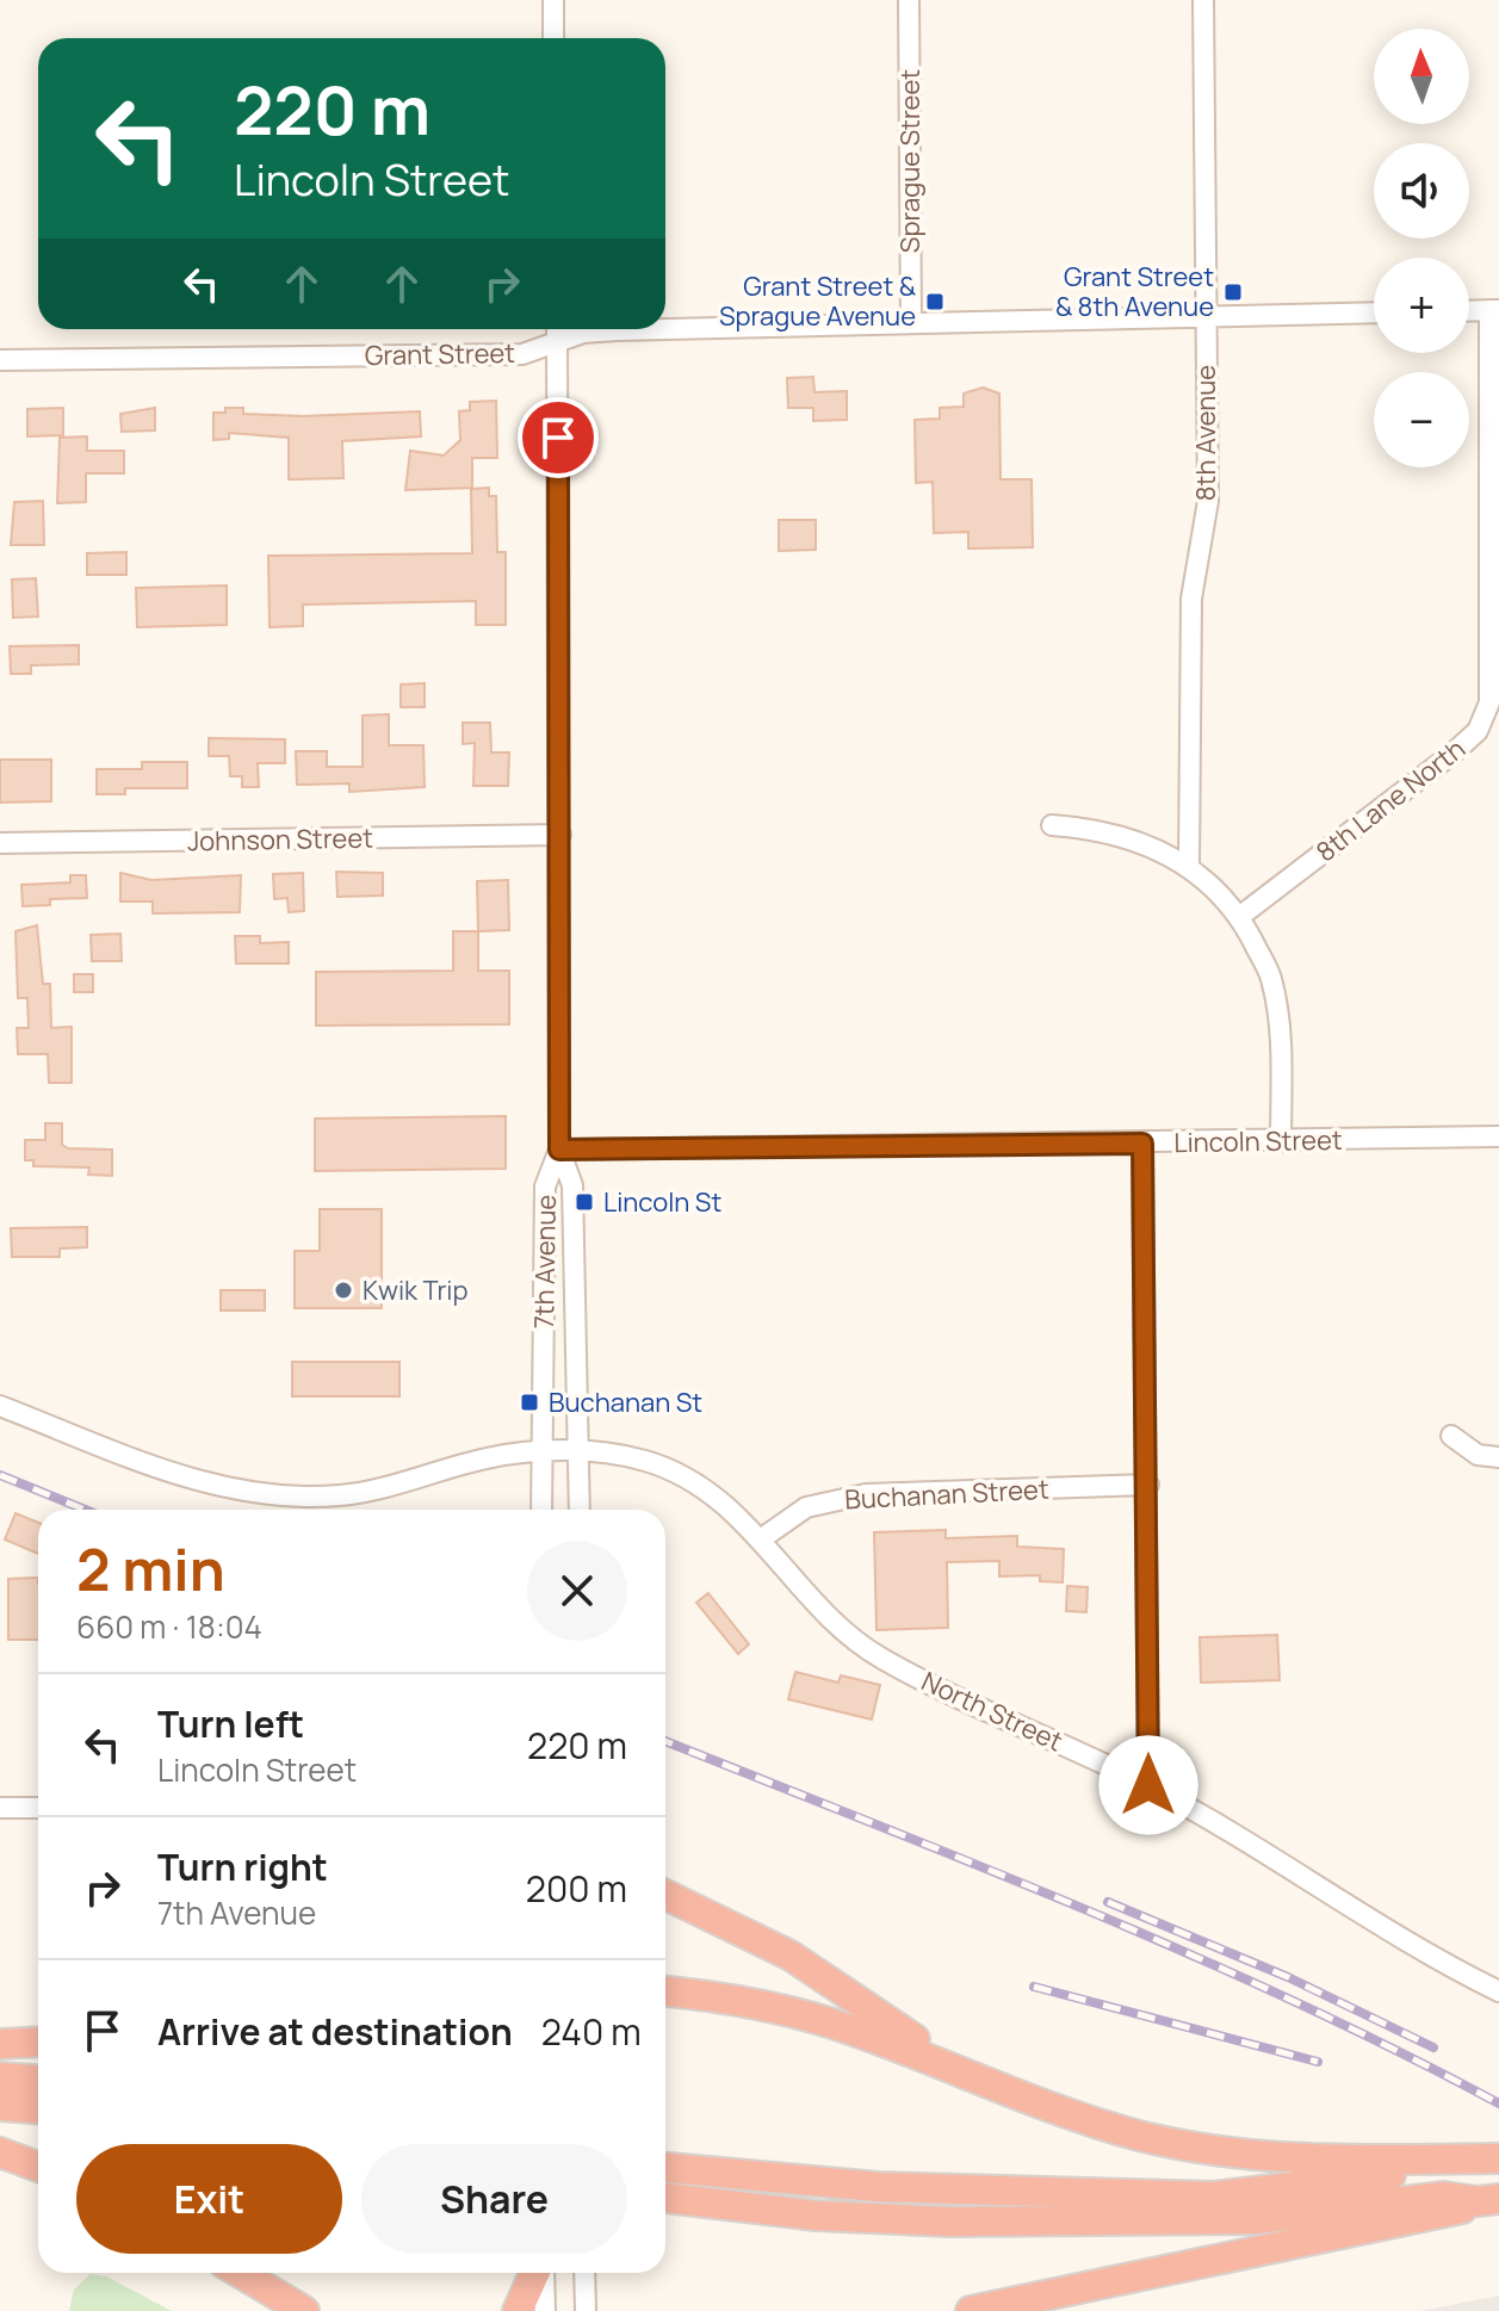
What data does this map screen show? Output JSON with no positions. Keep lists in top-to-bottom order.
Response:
{
  "streets": {
    "street": [
      "Sprague Street",
      "Grant Street",
      "8th Avenue",
      "8th Lane North",
      "Johnson Street",
      "Lincoln Street",
      "7th Avenue",
      "Buchanan Street",
      "North Street"
    ]
  },
  "crossings": [
    ["Sprague Street", "Grant Street"],
    ["Grant Street", "8th Avenue"],
    ["Grant Street", "7th Avenue"],
    ["Johnson Street", "7th Avenue"],
    ["Lincoln Street", "7th Avenue"],
    ["Buchanan Street", "North Street"]
  ],
  "places": {
    "transit": [
      "Grant Street & 8th Avenue",
      "Grant Street & Sprague Avenue",
      "Lincoln St",
      "Buchanan St"
    ],
    "other": ["Kwik Trip"]
  },
  "north": "top",
  "page": {
    "map_buttons": ["+", "−"],
    "turn": ["220 m", "Lincoln Street"],
    "heading": ["2 min", "660 m · 18:04"],
    "list": [
      {
        "name": "Turn left",
        "note": "Lincoln Street",
        "value": "220 m"
      },
      {
        "name": "Turn right",
        "note": "7th Avenue",
        "value": "200 m"
      },
      {
        "name": "Arrive at destination",
        "value": "240 m"
      }
    ],
    "buttons": ["Exit", "Share"]
  }
}
